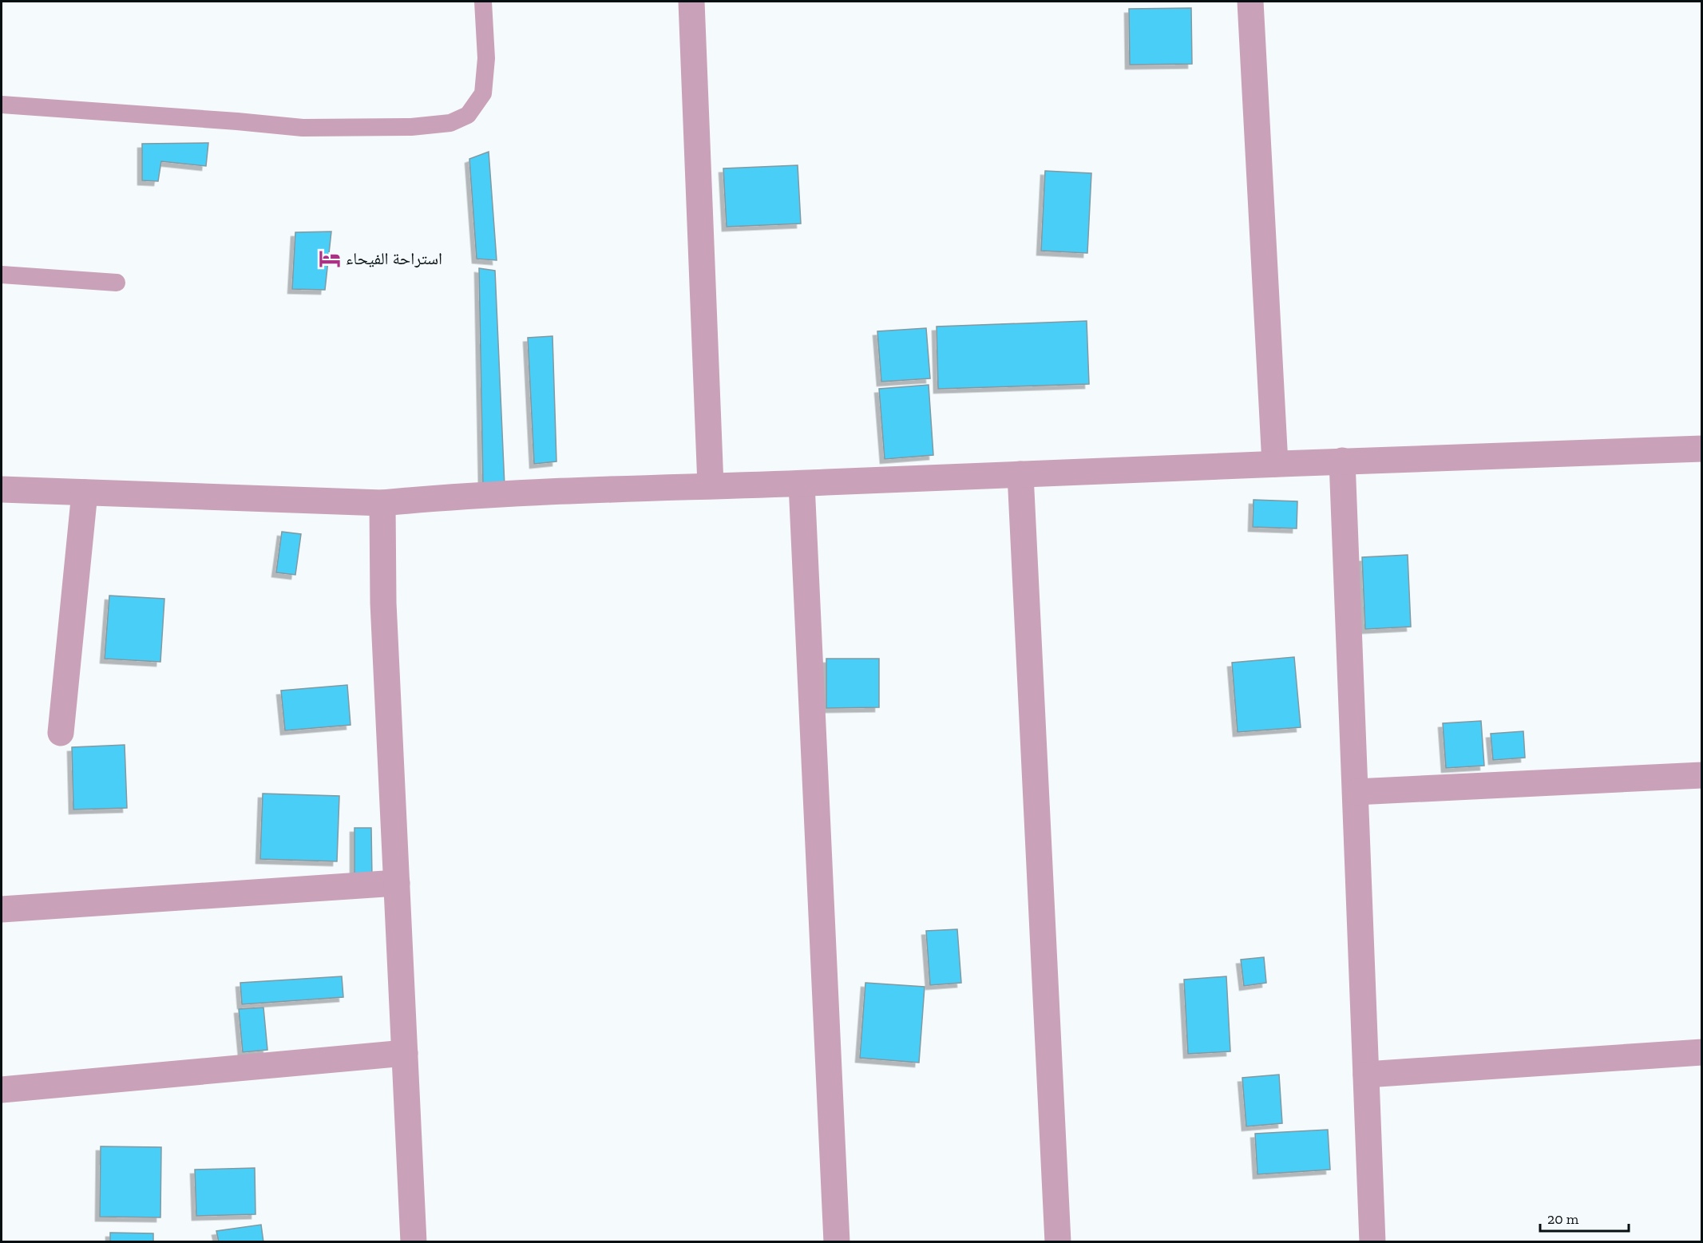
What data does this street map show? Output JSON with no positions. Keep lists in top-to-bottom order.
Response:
{
  "places": {
    "hotel": ["استراحة الفيحاء"]
  },
  "scale_bar": "20 m"
}
